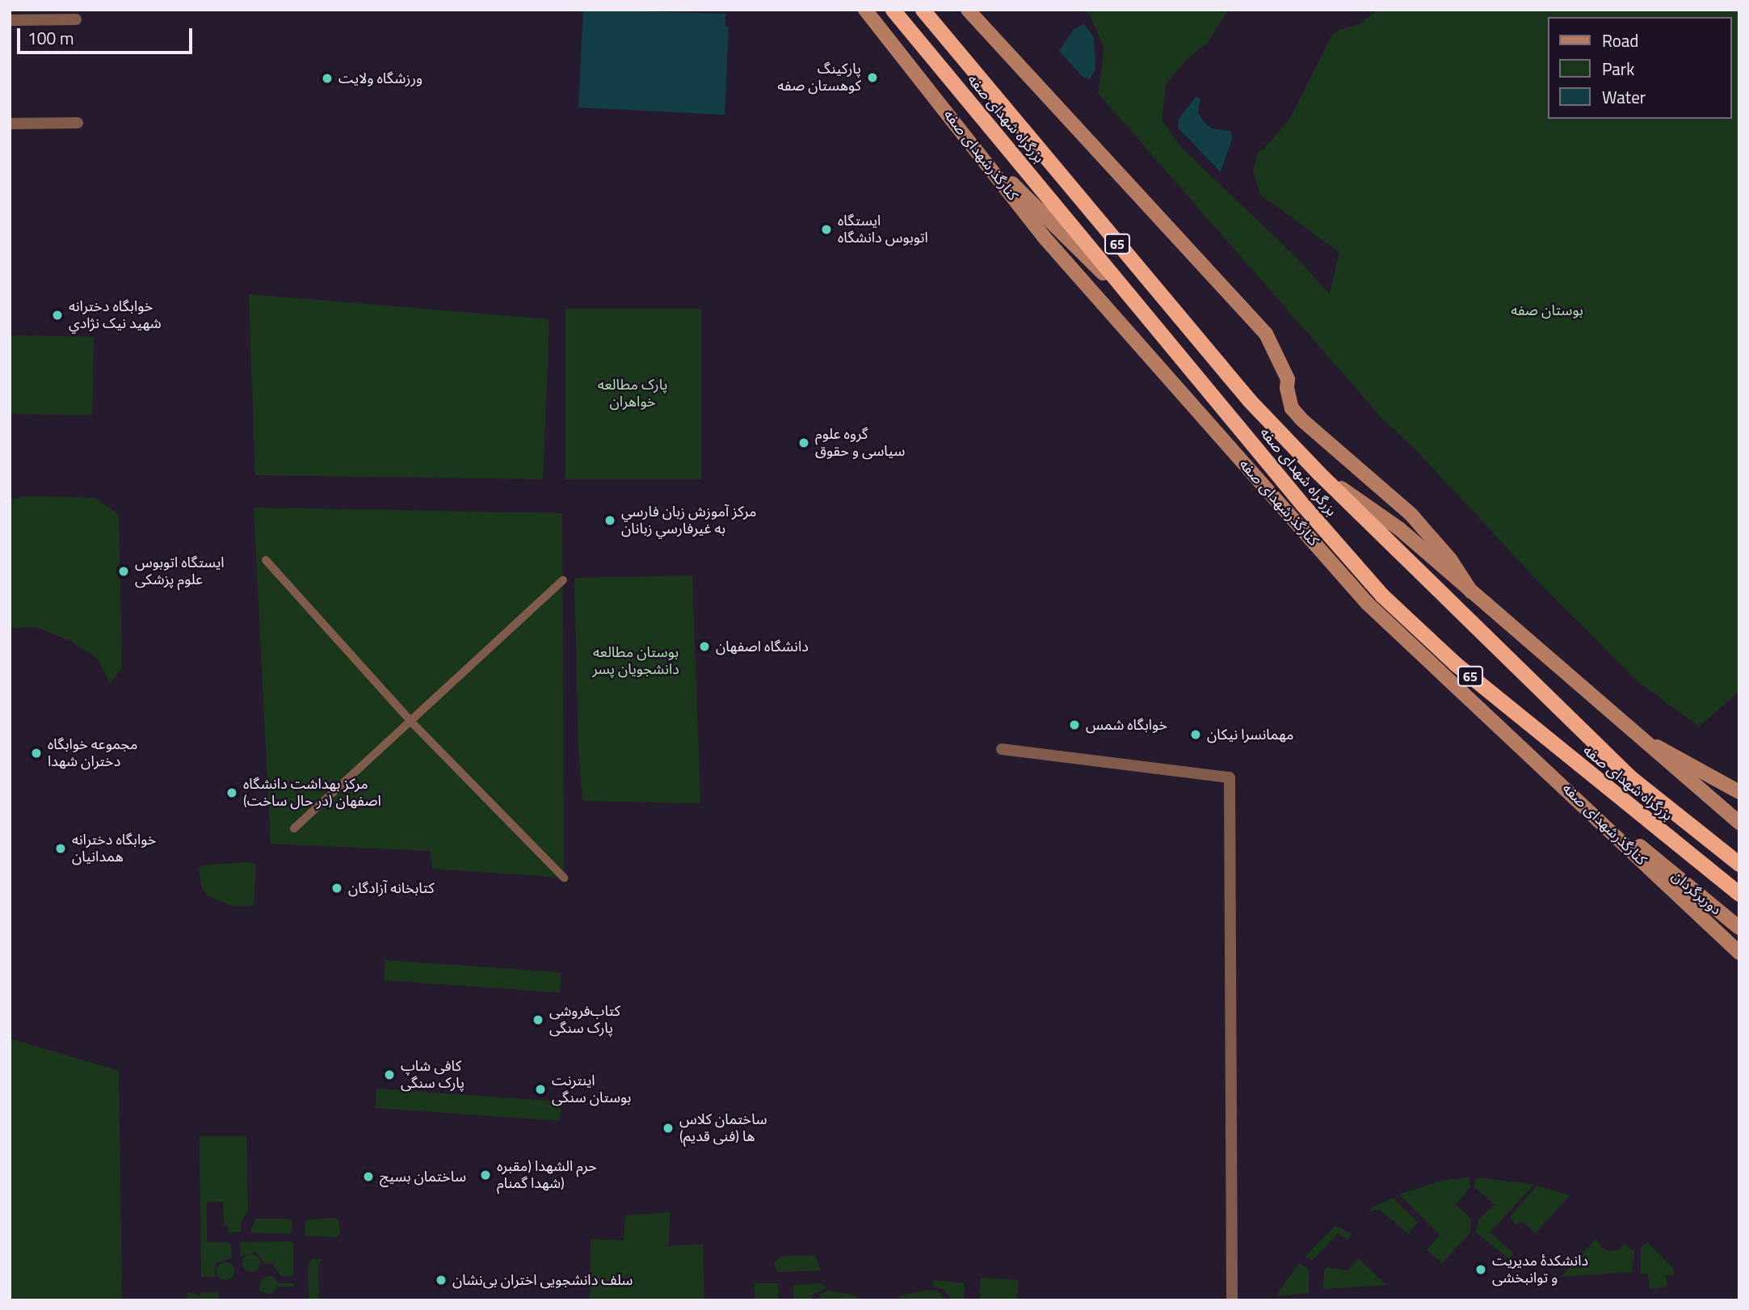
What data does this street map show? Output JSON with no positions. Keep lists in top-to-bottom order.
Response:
{
  "streets": {
    "highway": ["بزرگراه شهدای صفه", "65"],
    "main road": ["کنارگذرشهدای صفه", "دوربرگردان"]
  },
  "crossings": [
    ["کنارگذرشهدای صفه", "دوربرگردان"]
  ],
  "parks": ["بوستان صفه", "پارک مطالعه خواهران", "بوستان مطالعه دانشجویان پسر"],
  "places": [
    "پارکینگ کوهستان صفه",
    "ورزشگاه ولایت",
    "ایستگاه اتوبوس دانشگاه",
    "خوابگاه دخترانه شهيد نيک نژادي",
    "گروه علوم سیاسی و حقوق",
    "مرکز آموزش زبان فارسي به غيرفارسي زبانان",
    "ایستگاه اتوبوس علوم پزشکی",
    "دانشگاه اصفهان",
    "خوابگاه شمس",
    "مهمانسرا نیکان",
    "مجموعه خوابگاه دختران شهدا",
    "مرکز بهداشت دانشگاه اصفهان (در حال ساخت)",
    "خوابگاه دخترانه همدانیان",
    "کتابخانه آزادگان",
    "کتاب‌فروشی پارک سنگی",
    "کافی شاپ پارک سنگی",
    "اینترنت بوستان سنگی",
    "ساختمان کلاس ها (فنی قدیم)",
    "حرم الشهدا (مقبره شهدا گمنام)",
    "ساختمان بسیج",
    "دانشکدهٔ مدیریت و توانبخشی",
    "سلف دانشجویی اختران بی‌نشان"
  ],
  "legend": ["Road", "Park", "Water"],
  "scale_bar": "100 m"
}
